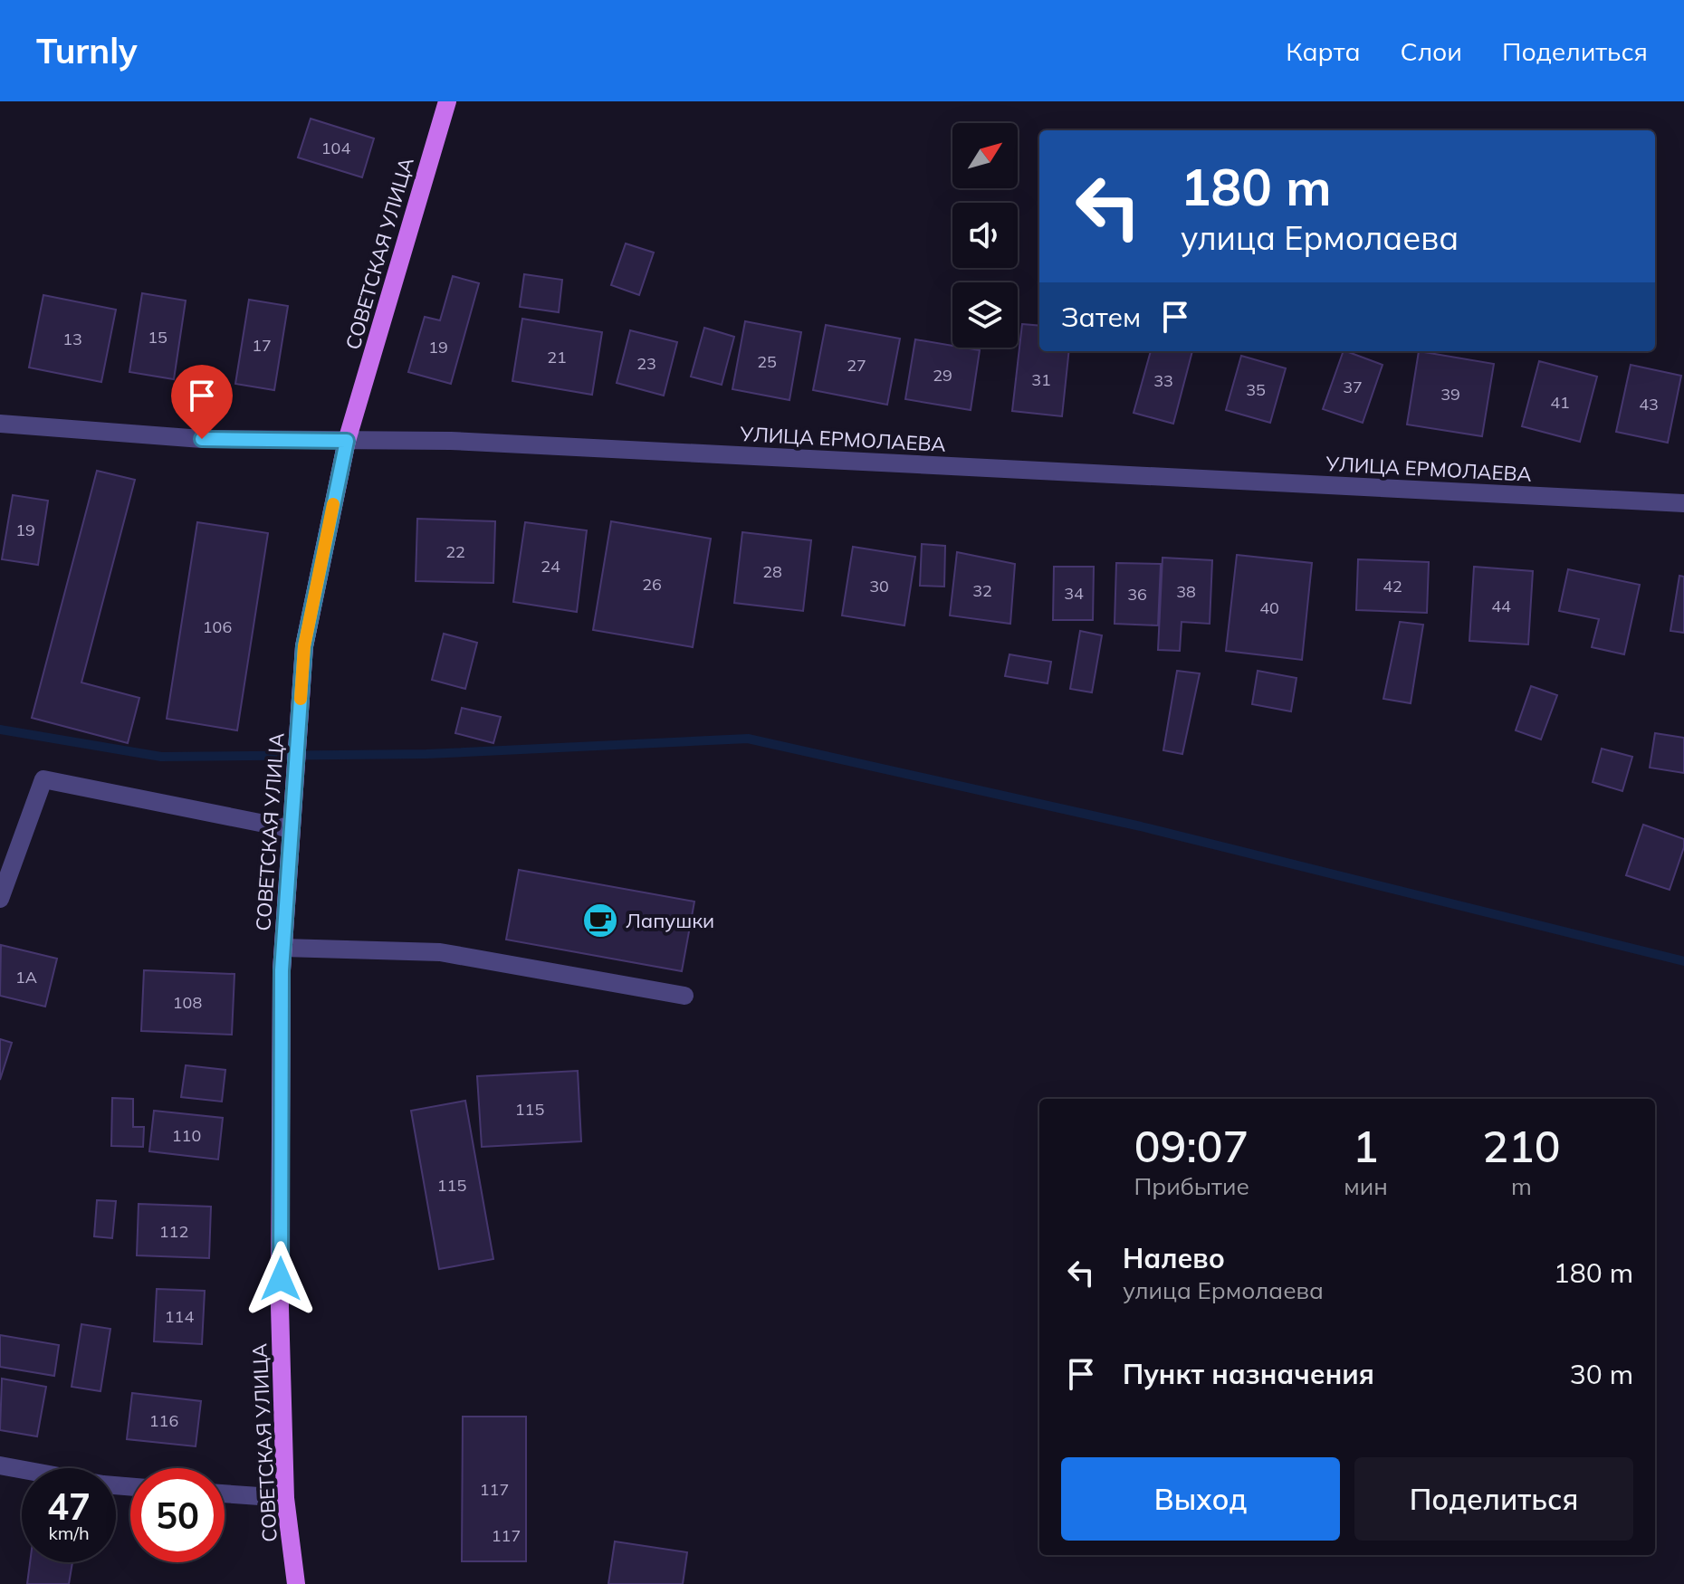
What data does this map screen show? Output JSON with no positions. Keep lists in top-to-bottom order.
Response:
{
  "streets": {
    "main road": ["СОВЕТСКАЯ УЛИЦА"],
    "street": ["УЛИЦА ЕРМОЛАЕВА"]
  },
  "crossings": [
    ["СОВЕТСКАЯ УЛИЦА", "УЛИЦА ЕРМОЛАЕВА"]
  ],
  "places": {
    "cafe": ["Лапушки"]
  },
  "house_numbers": [
    "104",
    "15",
    "13",
    "17",
    "19",
    "21",
    "25",
    "23",
    "27",
    "29",
    "31",
    "33",
    "37",
    "35",
    "39",
    "41",
    "43",
    "19",
    "22",
    "24",
    "28",
    "26",
    "30",
    "42",
    "32",
    "38",
    "34",
    "36",
    "44",
    "40",
    "106",
    "1А",
    "108",
    "115",
    "110",
    "115",
    "112",
    "114",
    "116",
    "117",
    "117"
  ],
  "north": "top right",
  "page": {
    "header": "Turnly",
    "nav": ["Карта", "Слои", "Поделиться"],
    "turn": ["180 m", "улица Ермолаева"],
    "then": "Затем",
    "eta": [
      "09:07",
      "Прибытие",
      "1",
      "мин",
      "210",
      "m"
    ],
    "list": [
      {
        "name": "Налево",
        "note": "улица Ермолаева",
        "value": "180 m"
      },
      {
        "name": "Пункт назначения",
        "value": "30 m"
      }
    ],
    "buttons": ["Выход", "Поделиться"],
    "speed": "47 km/h",
    "limit": "50"
  }
}
